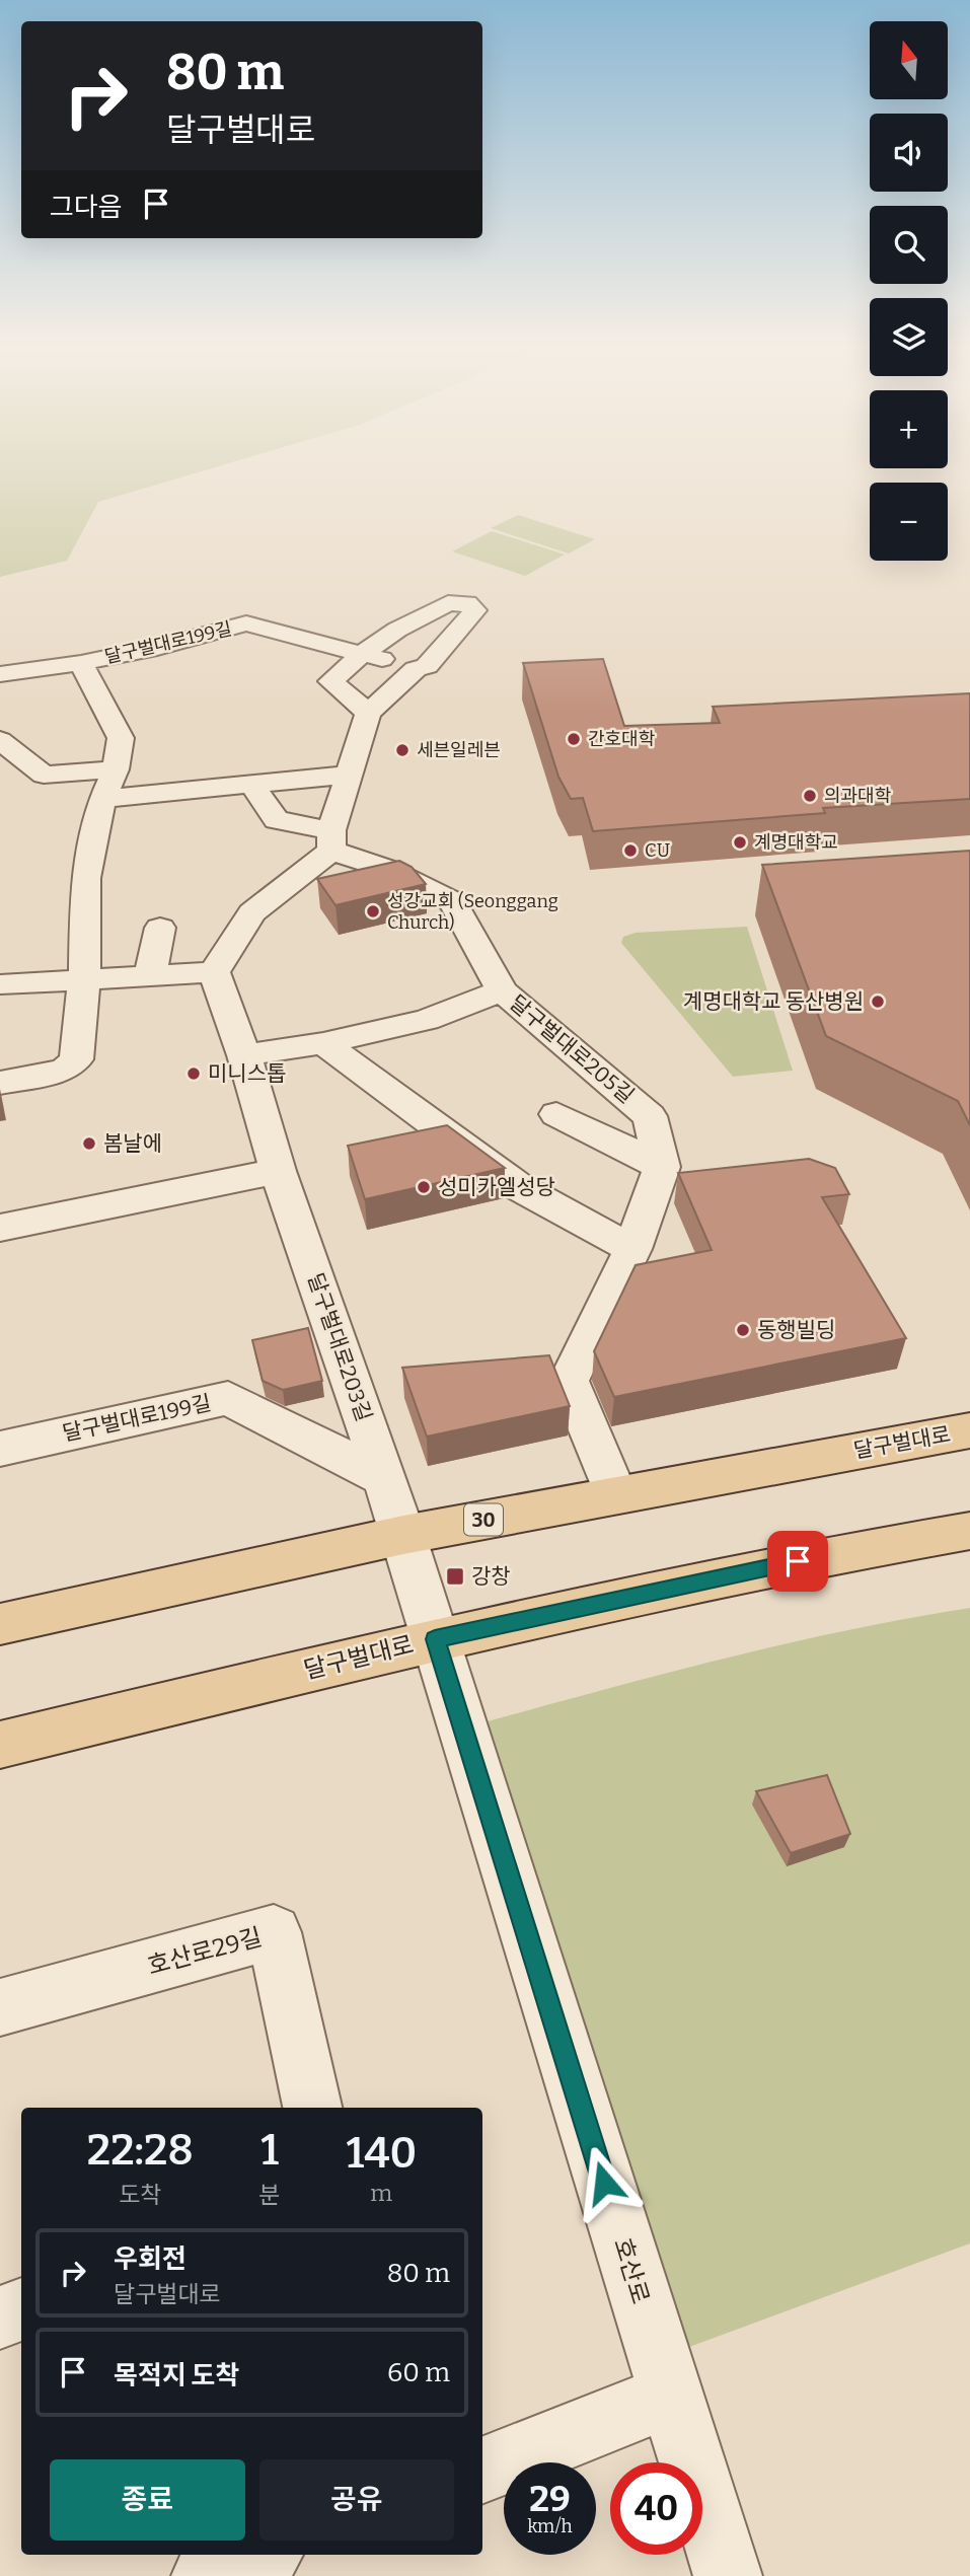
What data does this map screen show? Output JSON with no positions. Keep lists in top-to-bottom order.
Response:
{
  "streets": {
    "main road": ["달구벌대로", "30"],
    "street": [
      "달구벌대로199길",
      "달구벌대로205길",
      "달구벌대로203길",
      "호산로29길",
      "호산로"
    ]
  },
  "crossings": [
    ["달구벌대로199길", "달구벌대로203길"],
    ["달구벌대로203길", "달구벌대로"],
    ["달구벌대로203길", "호산로"],
    ["달구벌대로", "호산로"]
  ],
  "places": {
    "other": [
      "간호대학",
      "세븐일레븐",
      "의과대학",
      "계명대학교",
      "CU",
      "성강교회 (Seonggang Church)",
      "계명대학교 동산병원",
      "미니스톱",
      "봄날에",
      "성미카엘성당",
      "동행빌딩"
    ],
    "transit": ["강창"]
  },
  "north": "top",
  "page": {
    "map_buttons": ["+", "−"],
    "turn": ["80 m", "달구벌대로"],
    "then": "그다음",
    "eta": [
      "22:28",
      "도착",
      "1",
      "분",
      "140",
      "m"
    ],
    "list": [
      {
        "name": "우회전",
        "note": "달구벌대로",
        "value": "80 m"
      },
      {
        "name": "목적지 도착",
        "value": "60 m"
      }
    ],
    "buttons": ["종료", "공유"],
    "speed": "29 km/h",
    "limit": "40"
  }
}
